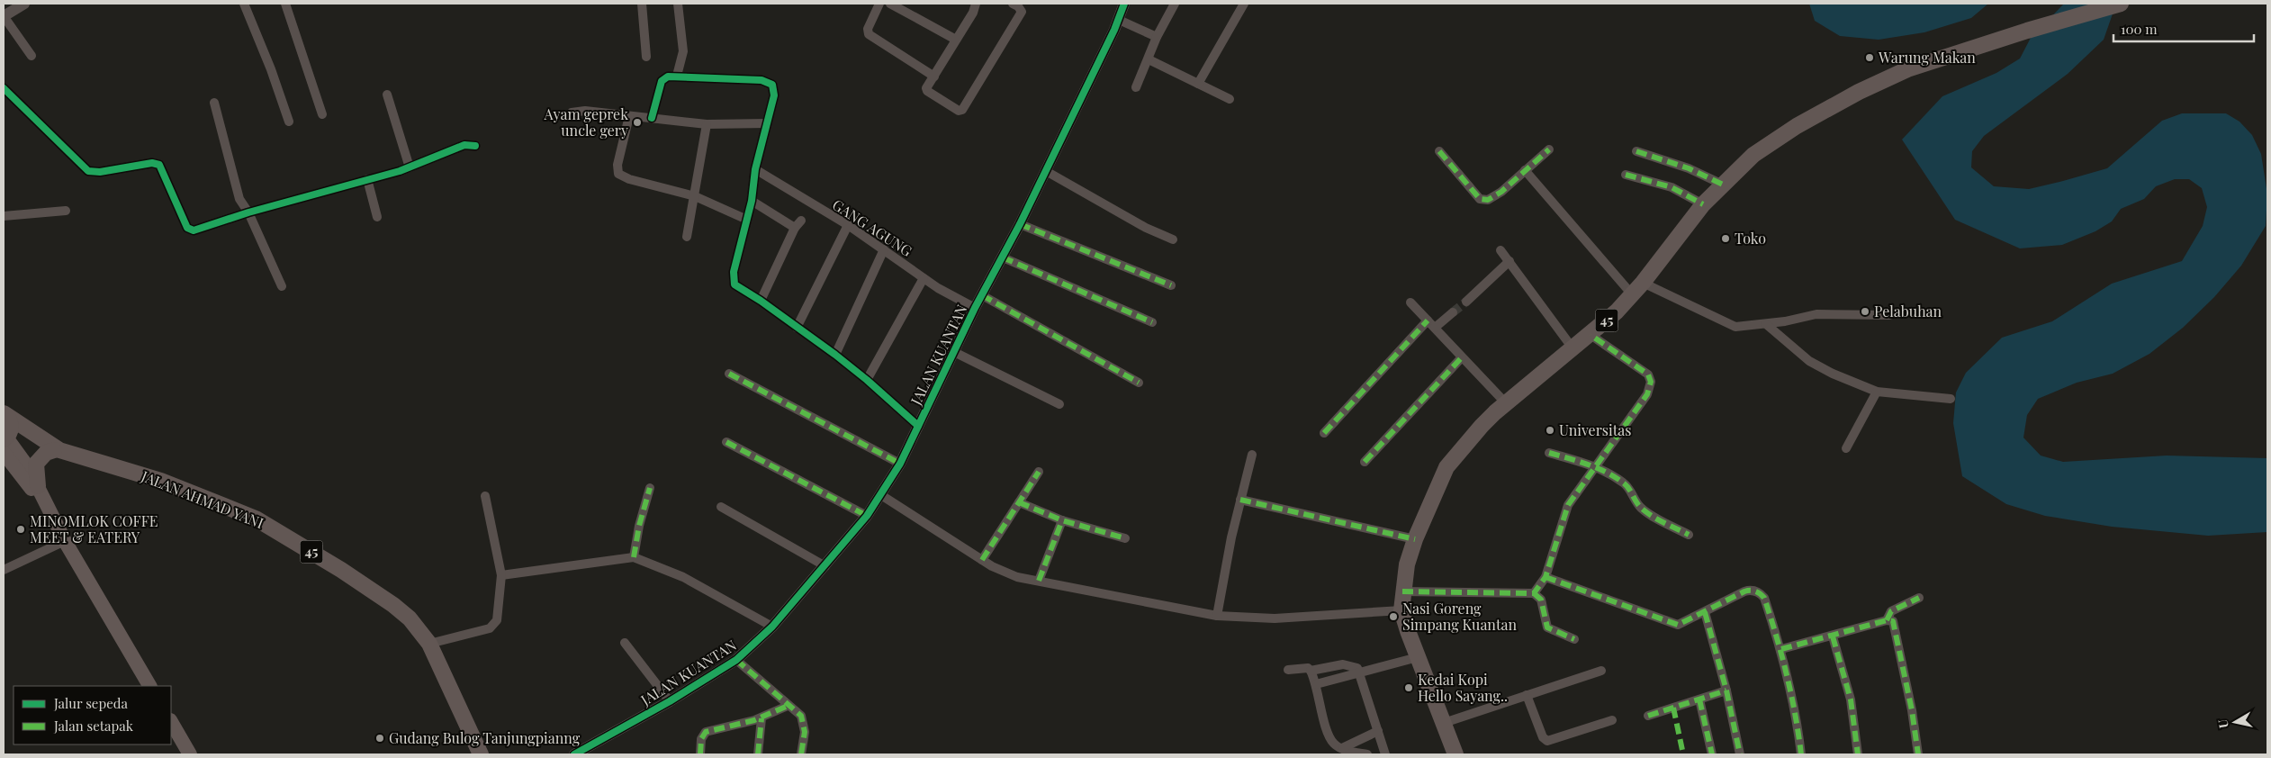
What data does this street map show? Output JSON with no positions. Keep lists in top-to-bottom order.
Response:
{
  "streets": {
    "highway": ["45", "JALAN AHMAD YANI"],
    "street": ["GANG AGUNG", "JALAN KUANTAN"]
  },
  "crossings": [
    ["GANG AGUNG", "JALAN KUANTAN"]
  ],
  "places": [
    "Warung Makan",
    "Ayam geprek uncle gery",
    "Toko",
    "Pelabuhan",
    "Universitas",
    "MINOMLOK COFFE MEET & EATERY",
    "Nasi Goreng Simpang Kuantan",
    "Kedai Kopi Hello Sayang..",
    "Gudang Bulog Tanjungpianng"
  ],
  "legend": ["Jalur sepeda", "Jalan setapak"],
  "scale_bar": "100 m",
  "north": "left"
}
